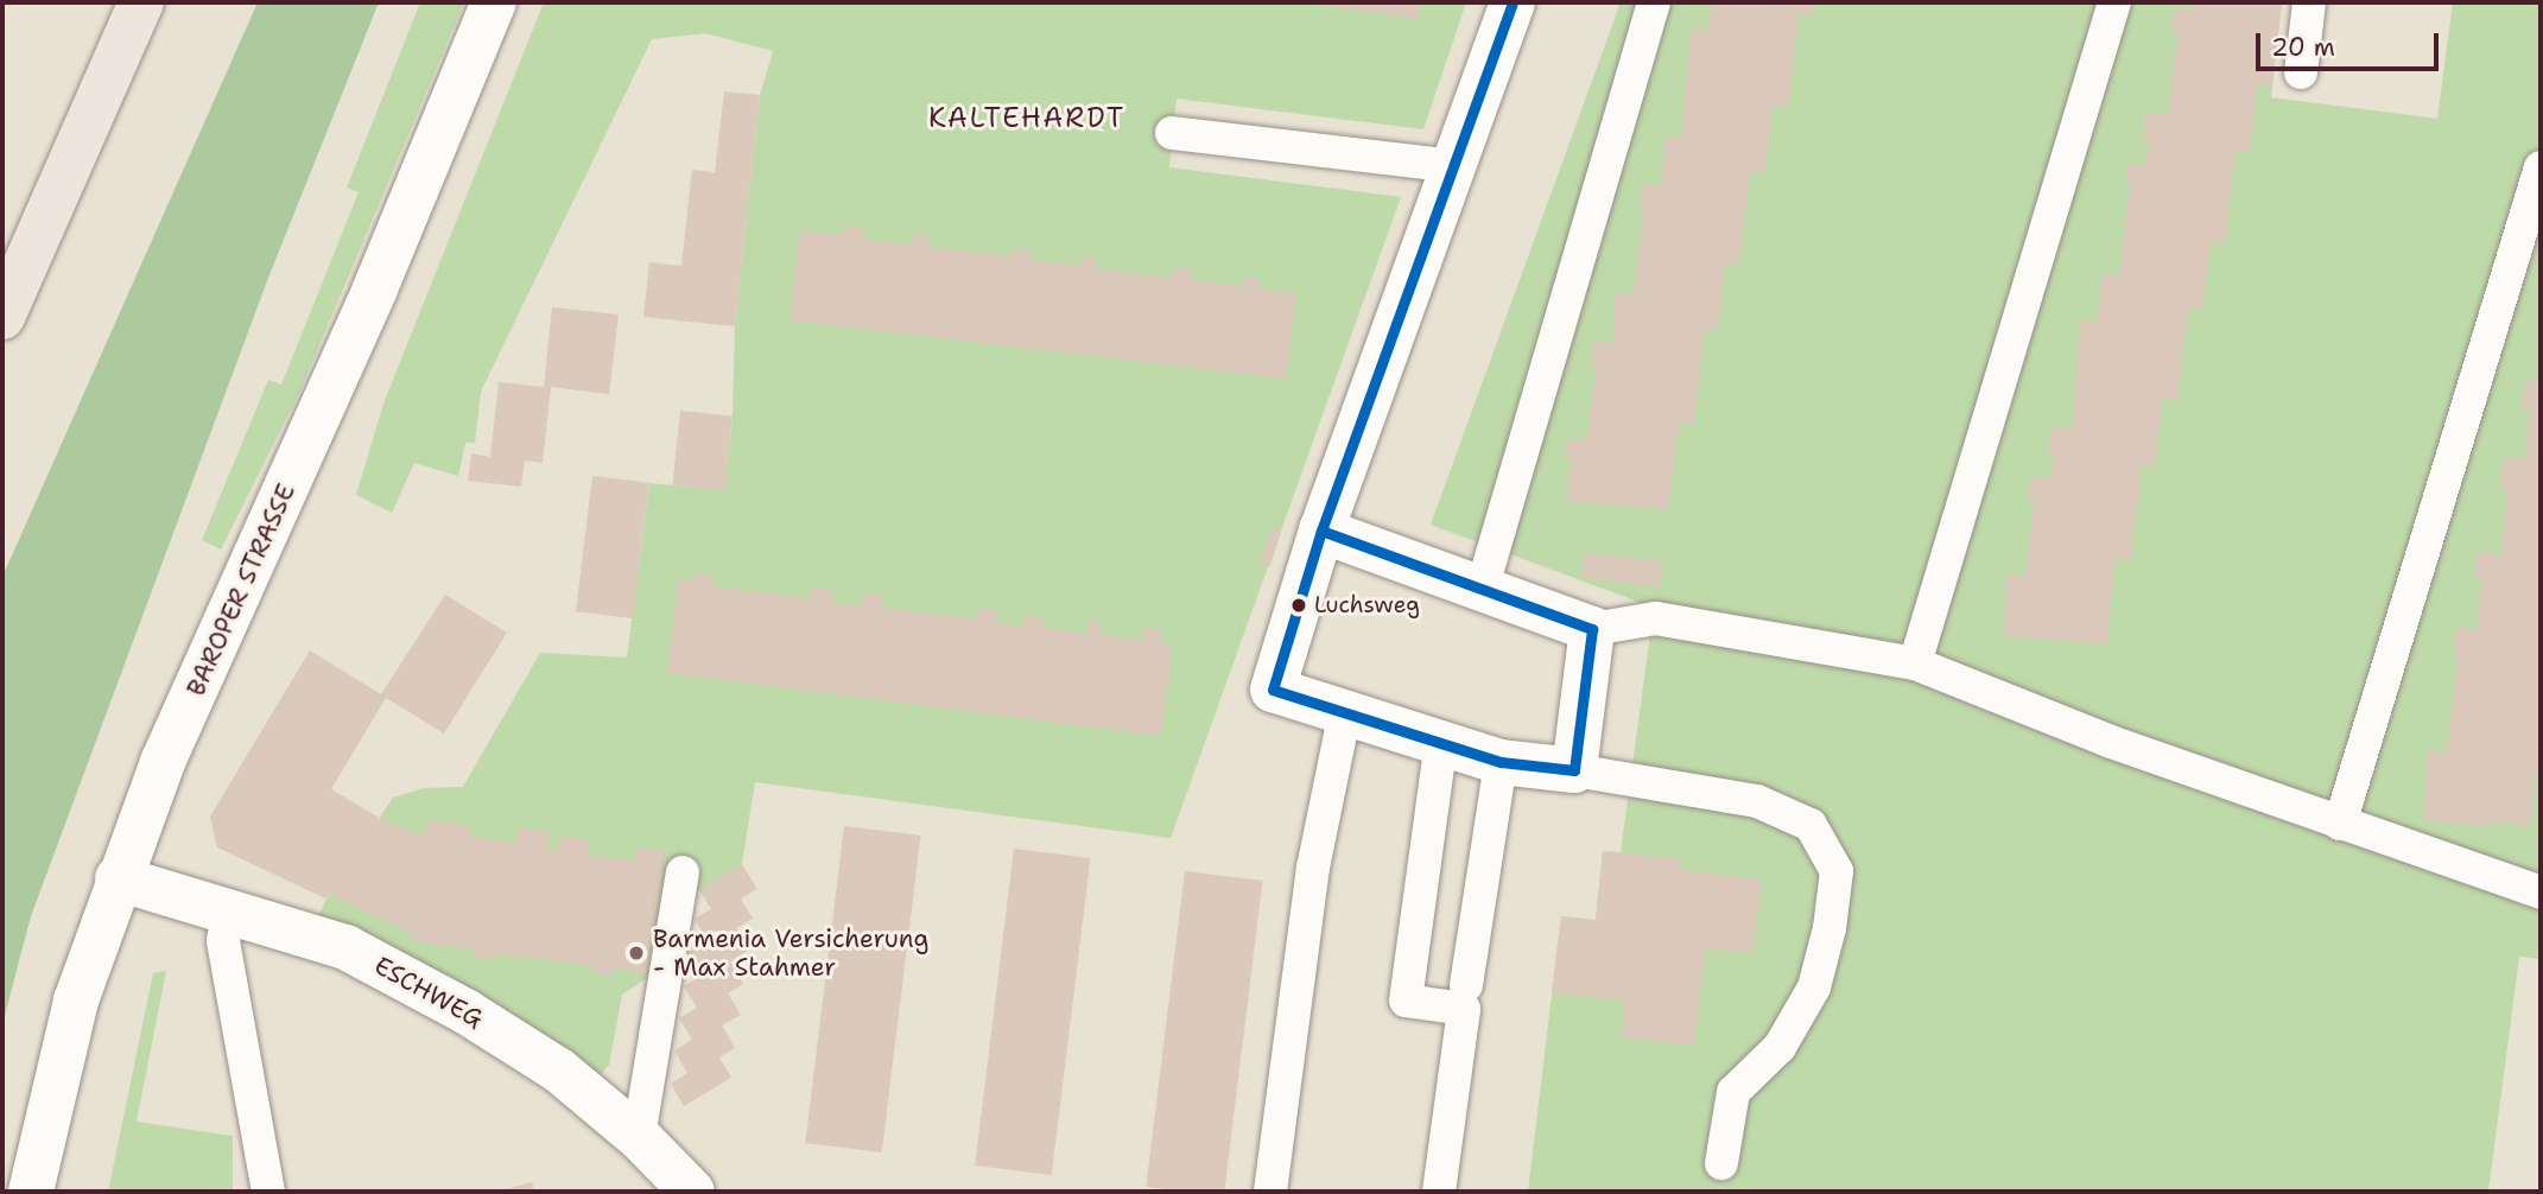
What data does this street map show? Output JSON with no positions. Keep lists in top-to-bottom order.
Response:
{
  "streets": {
    "street": ["BAROPER STRASSE", "ESCHWEG"]
  },
  "crossings": [
    ["BAROPER STRASSE", "ESCHWEG"]
  ],
  "districts": ["KALTEHARDT"],
  "places": ["Luchsweg", "Barmenia Versicherung - Max Stahmer"],
  "scale_bar": "20 m"
}
